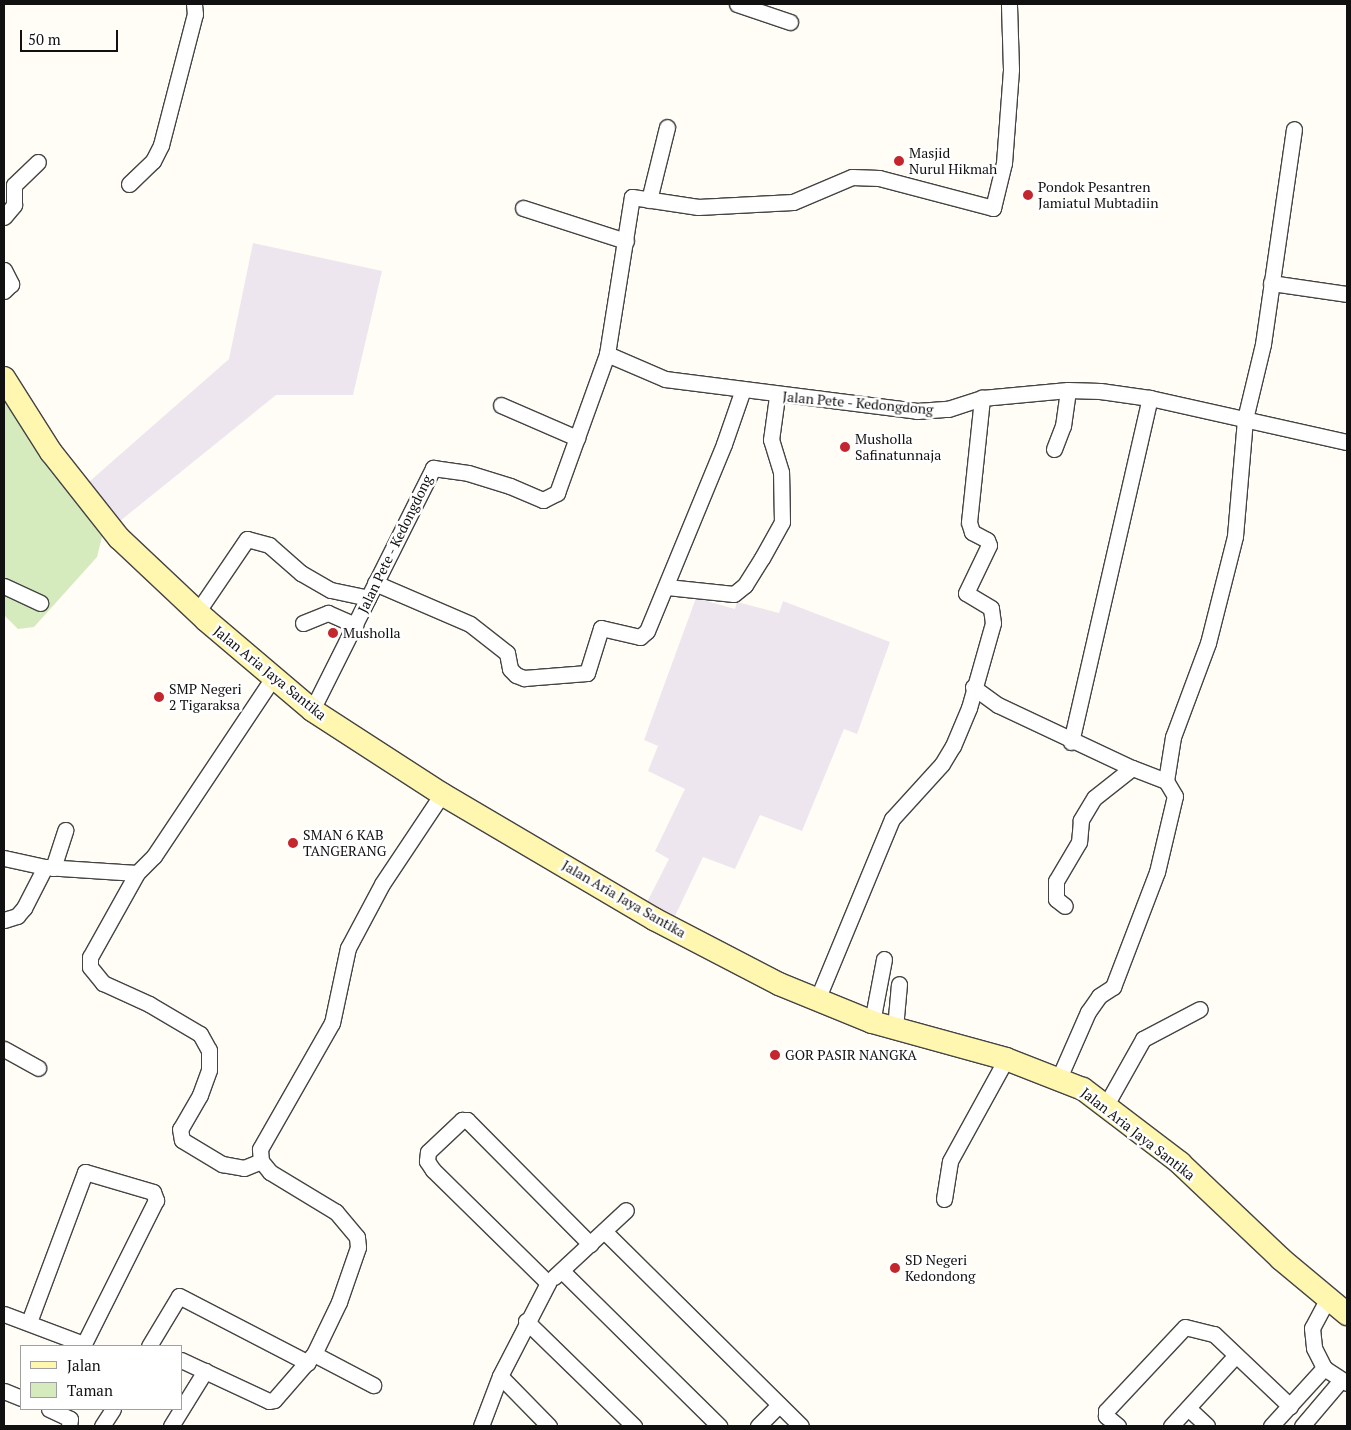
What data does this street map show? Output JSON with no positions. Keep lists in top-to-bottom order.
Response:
{
  "streets": {
    "street": ["Jalan Pete - Kedongdong", "Jalan Aria Jaya Santika"]
  },
  "crossings": [
    ["Jalan Pete - Kedongdong", "Jalan Aria Jaya Santika"]
  ],
  "places": [
    "Masjid Nurul Hikmah",
    "Pondok Pesantren Jamiatul Mubtadiin",
    "Musholla Safinatunnaja",
    "Musholla",
    "SMP Negeri 2 Tigaraksa",
    "SMAN 6 KAB TANGERANG",
    "GOR PASIR NANGKA",
    "SD Negeri Kedondong"
  ],
  "legend": ["Jalan", "Taman"],
  "scale_bar": "50 m"
}
